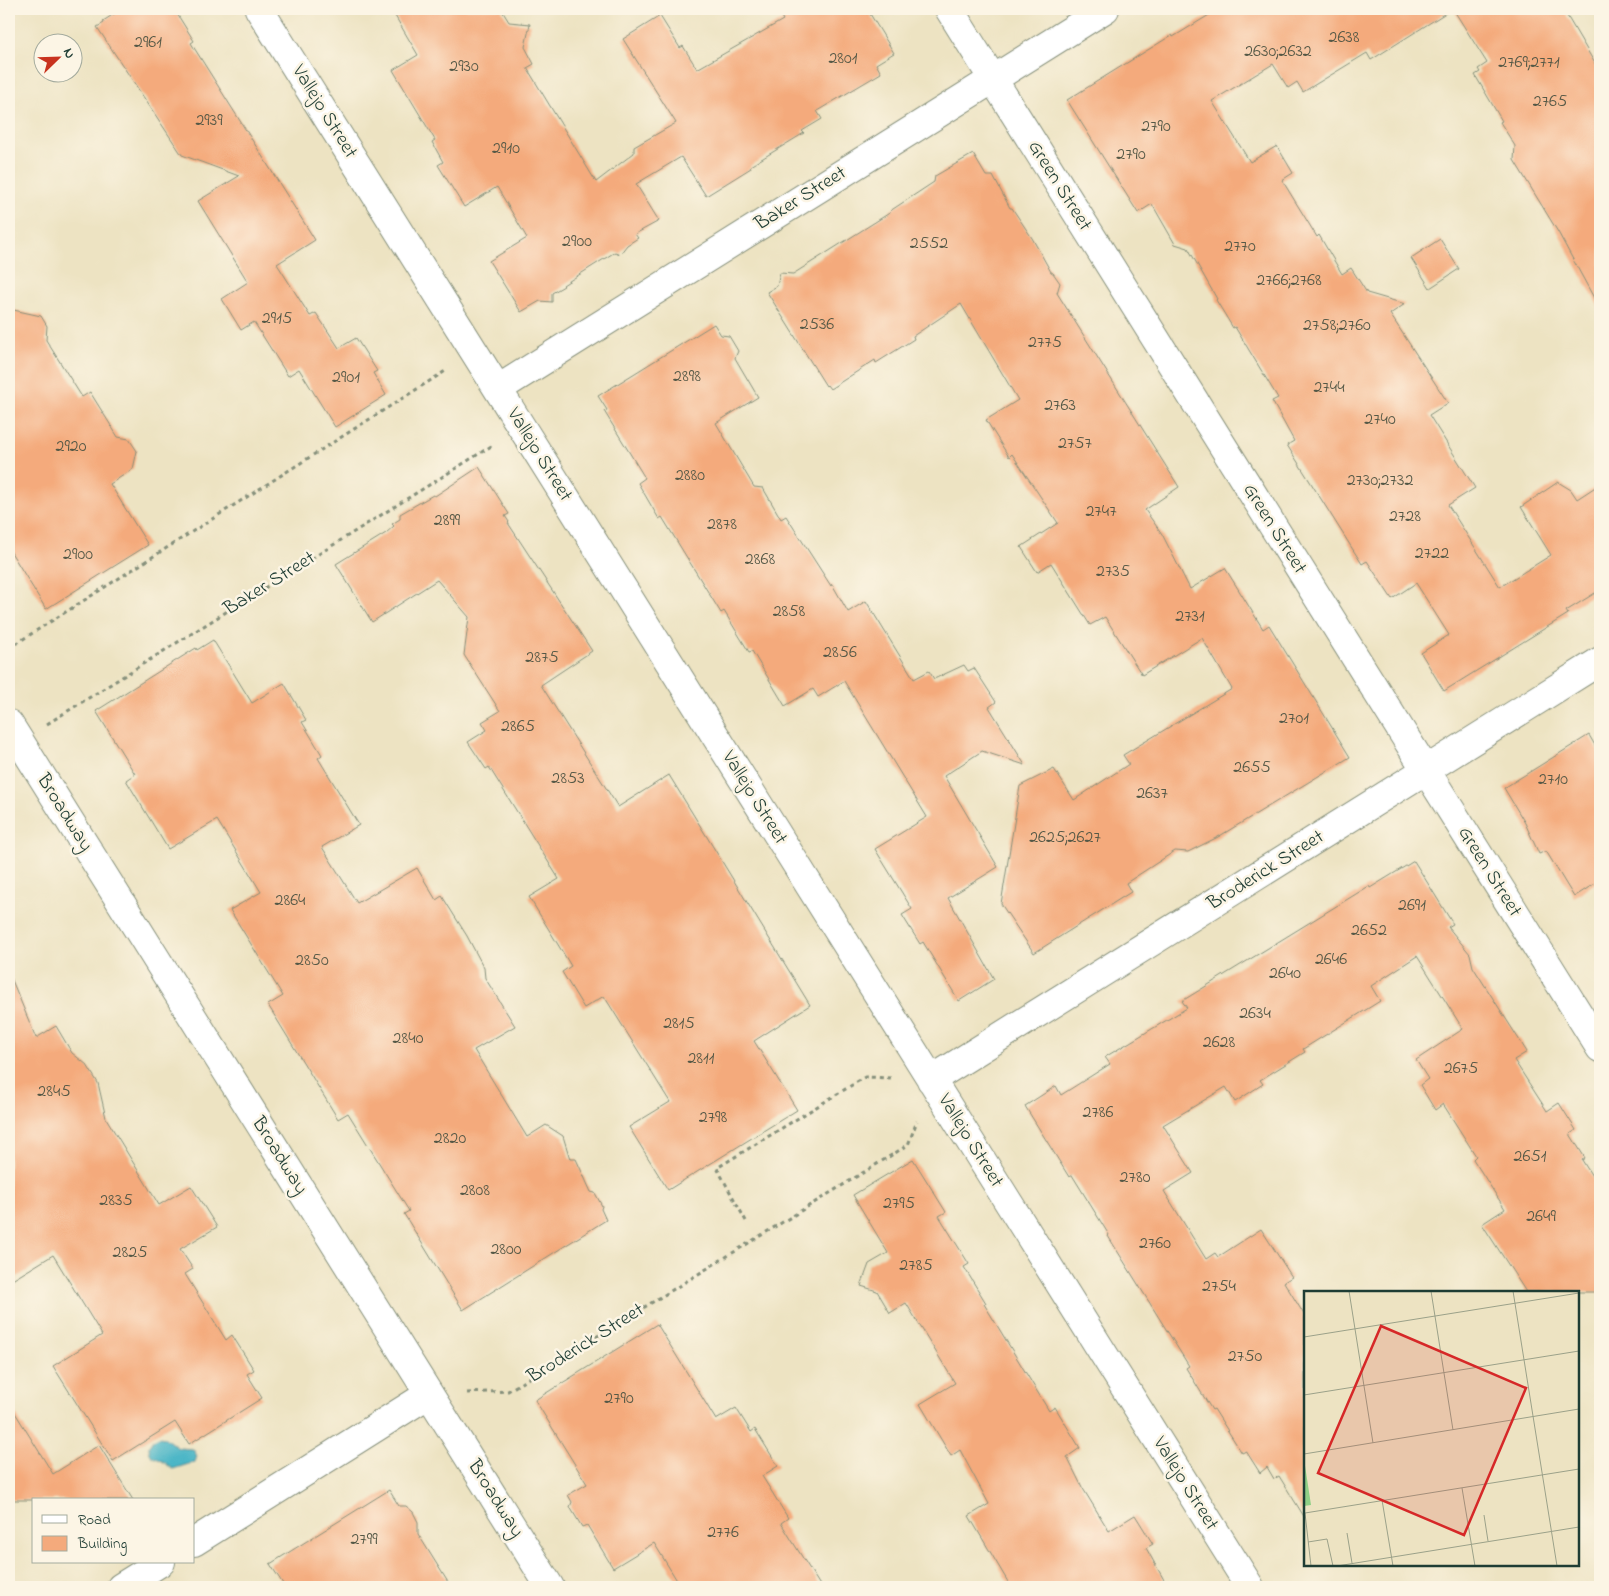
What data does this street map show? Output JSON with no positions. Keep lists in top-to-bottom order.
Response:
{
  "streets": {
    "street": [
      "Vallejo Street",
      "Green Street",
      "Baker Street",
      "Broadway",
      "Broderick Street"
    ]
  },
  "crossings": [
    ["Vallejo Street", "Baker Street"],
    ["Vallejo Street", "Broderick Street"],
    ["Green Street", "Baker Street"],
    ["Green Street", "Broderick Street"],
    ["Baker Street", "Broadway"],
    ["Broadway", "Broderick Street"]
  ],
  "house_numbers": [
    "2638",
    "2961",
    "2630;2632",
    "2801",
    "2769;2771",
    "2930",
    "2765",
    "2939",
    "2790",
    "2910",
    "2790",
    "2900",
    "2552",
    "2770",
    "2766;2768",
    "2915",
    "2536",
    "2758;2760",
    "2775",
    "2898",
    "2901",
    "2744",
    "2763",
    "2740",
    "2757",
    "2920",
    "2880",
    "2730;2732",
    "2747",
    "2728",
    "2899",
    "2878",
    "2722",
    "2900",
    "2868",
    "2735",
    "2858",
    "2731",
    "2856",
    "2875",
    "2701",
    "2865",
    "2655",
    "2853",
    "2710",
    "2637",
    "2625;2627",
    "2864",
    "2691",
    "2652",
    "2646",
    "2850",
    "2640",
    "2634",
    "2815",
    "2840",
    "2628",
    "2811",
    "2675",
    "2845",
    "2786",
    "2798",
    "2820",
    "2651",
    "2780",
    "2808",
    "2835",
    "2795",
    "2649",
    "2760",
    "2800",
    "2825",
    "2785",
    "2754",
    "2750",
    "2790",
    "2776",
    "2799"
  ],
  "legend": ["Road", "Building"],
  "north": "top right"
}
